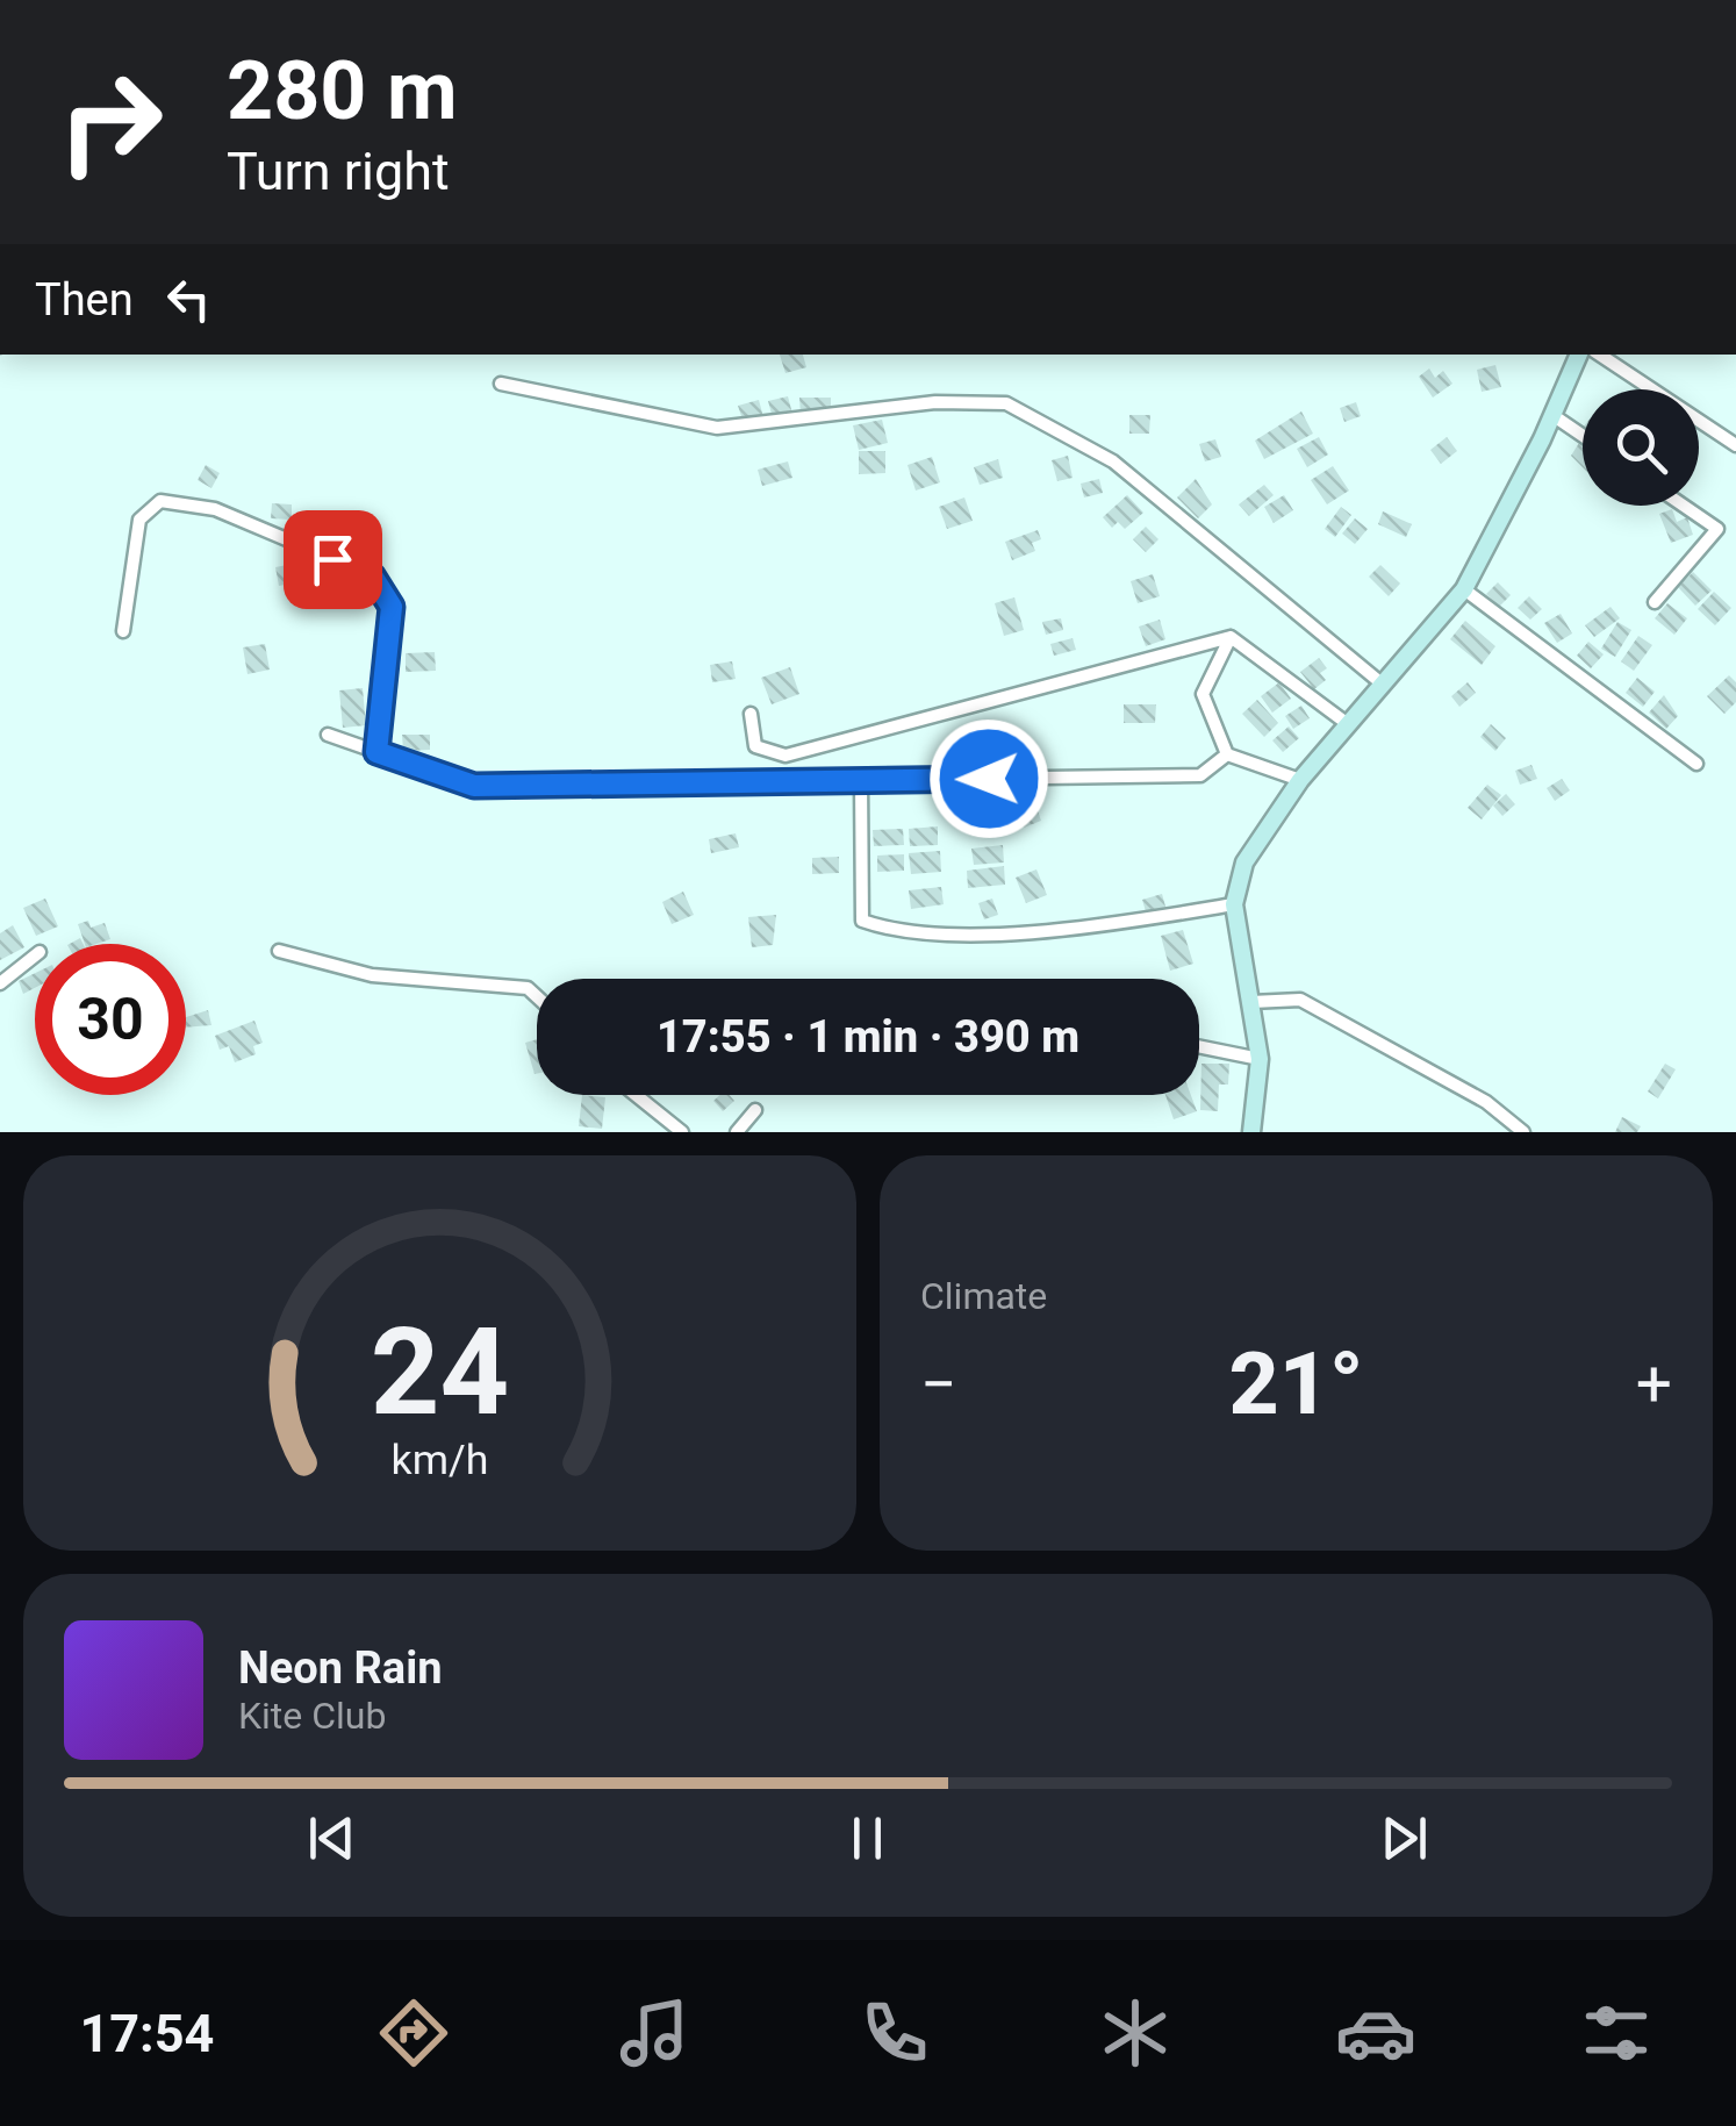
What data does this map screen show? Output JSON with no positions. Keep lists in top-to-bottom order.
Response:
{
  "page": {
    "turn": ["280 m", "Turn right"],
    "then": "Then",
    "limit": "30",
    "trip": "17:55 · 1 min · 390 m",
    "tile": "Climate",
    "heat": ["−", "21°", "+"],
    "song": ["Neon Rain", "Kite Club"],
    "tabs": "17:54",
    "gauge": ["24", "km/h"]
  }
}
